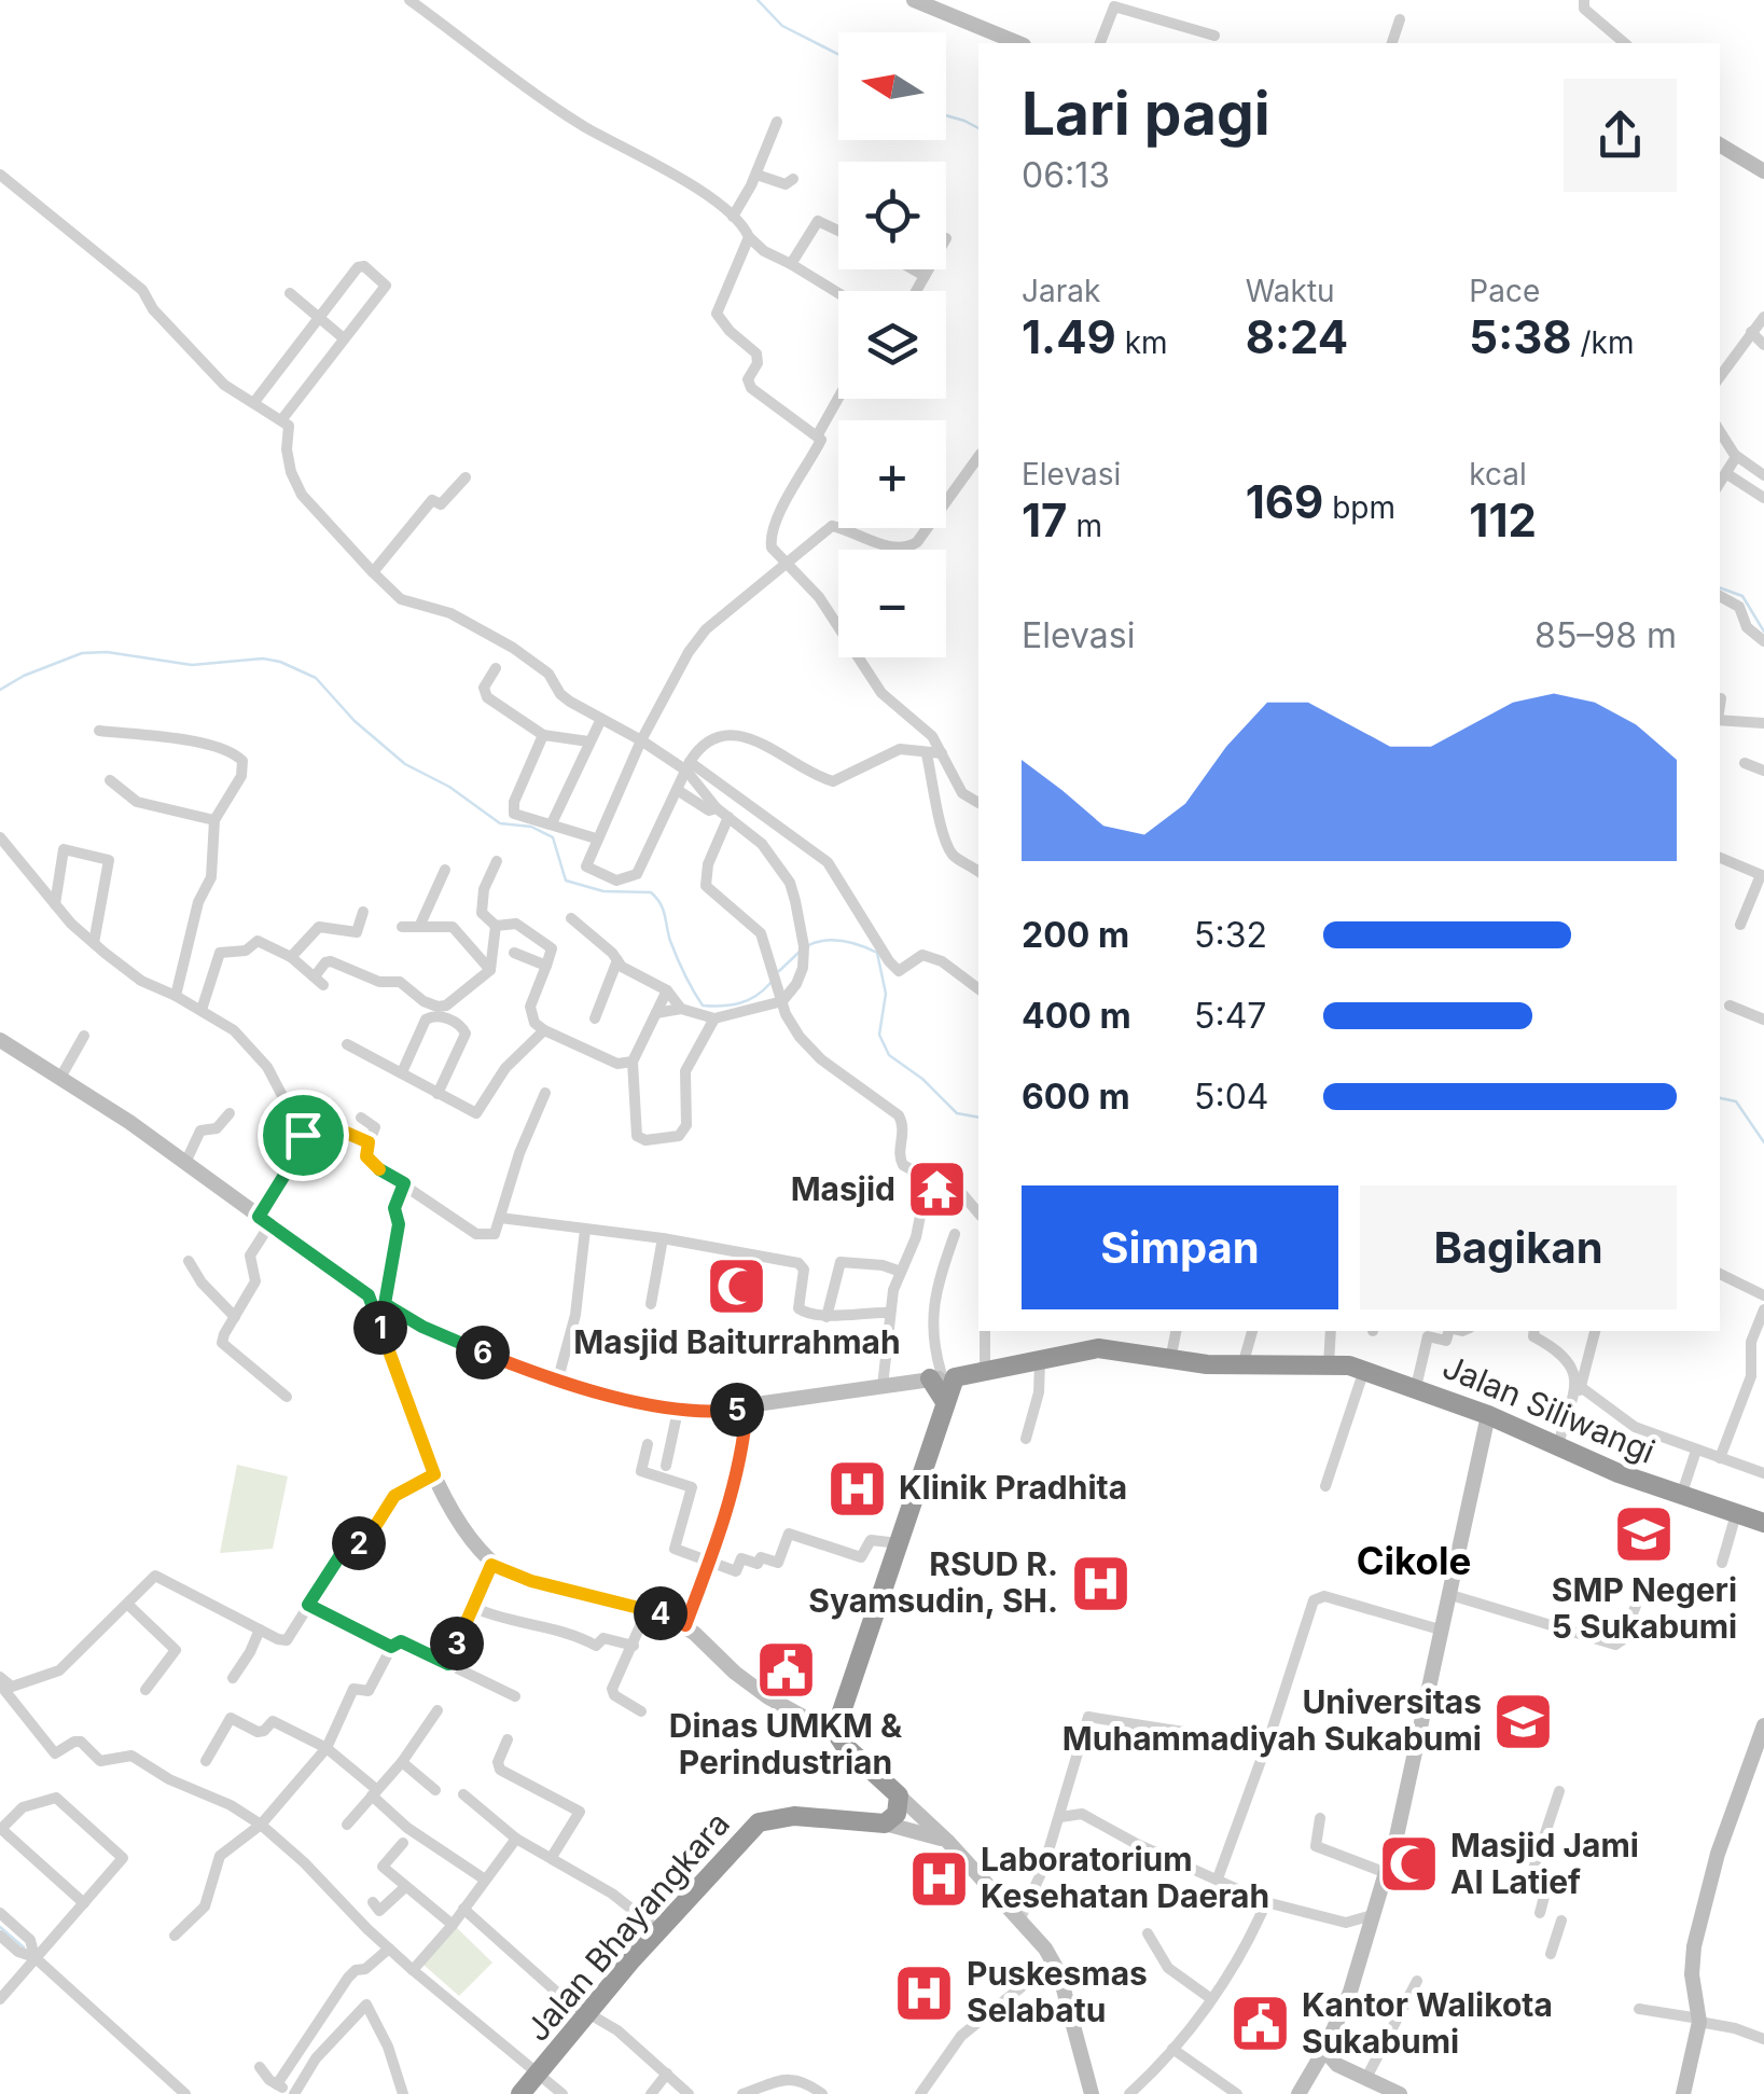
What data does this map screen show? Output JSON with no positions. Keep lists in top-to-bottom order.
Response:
{
  "streets": {
    "highway": ["Jalan Siliwangi", "Jalan Bhayangkara"]
  },
  "districts": ["Cikole"],
  "places": {
    "temple": ["Masjid"],
    "mosque": ["Masjid Baiturrahmah", "Masjid Jami Al Latief"],
    "hospital": [
      "Klinik Pradhita",
      "RSUD R. Syamsudin, SH.",
      "Laboratorium Kesehatan Daerah",
      "Puskesmas Selabatu"
    ],
    "school or university": ["SMP Negeri 5 Sukabumi", "Universitas Muhammadiyah Sukabumi"],
    "public building": ["Dinas UMKM & Perindustrian", "Kantor Walikota Sukabumi"]
  },
  "north": "left",
  "page": {
    "map_buttons": ["+", "−"],
    "heading": ["Lari pagi", "06:13"],
    "stats": [
      ["Jarak", "1.49 km"],
      ["Waktu", "8:24"],
      ["Pace", "5:38 /km"],
      ["Elevasi", "17 m"],
      ["169 bpm"],
      ["kcal", "112"]
    ],
    "chart": ["Elevasi", "85–98 m"],
    "list": [
      {
        "name": "200 m",
        "note": "5:32"
      },
      {
        "name": "400 m",
        "note": "5:47"
      },
      {
        "name": "600 m",
        "note": "5:04"
      }
    ],
    "buttons": ["Simpan", "Bagikan"],
    "pins": [
      "1",
      "6",
      "5",
      "2",
      "4",
      "3"
    ]
  }
}
